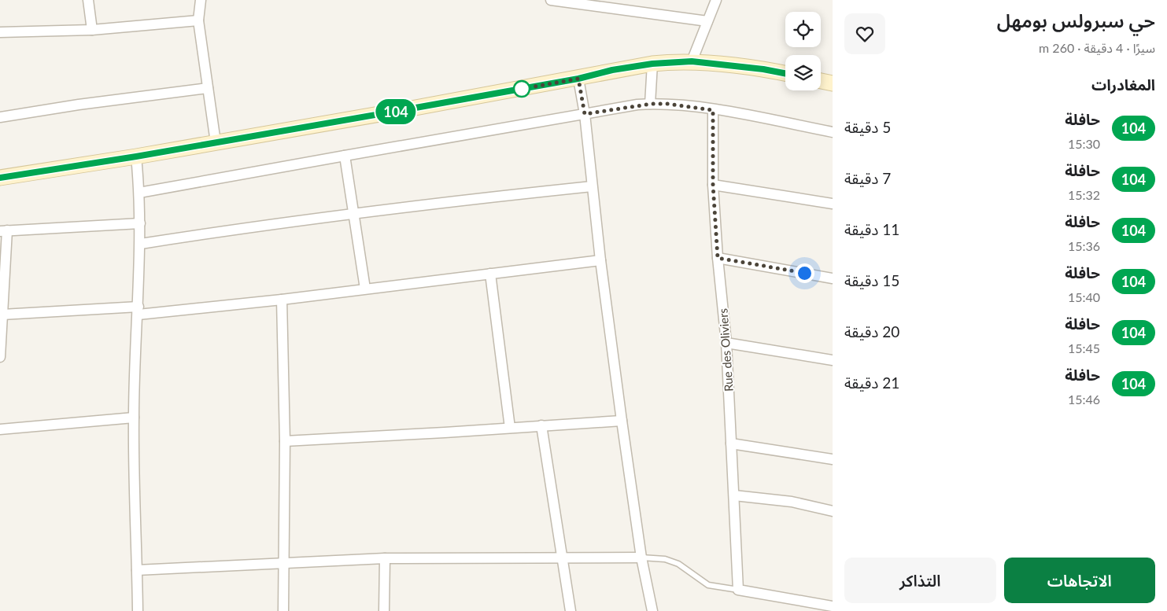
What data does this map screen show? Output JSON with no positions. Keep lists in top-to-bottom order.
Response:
{
  "streets": {
    "street": ["Rue des Oliviers"]
  },
  "lines": ["bus line 104"],
  "page": {
    "heading": [
      ["حي سبرولس بومهل", "سيرًا · 4 دقيقة · 260 m"],
      "المغادرات"
    ],
    "on_map": "104",
    "list": [
      {
        "mark": "104",
        "name": "حافلة",
        "note": "15:30",
        "value": "5 دقيقة"
      },
      {
        "mark": "104",
        "name": "حافلة",
        "note": "15:32",
        "value": "7 دقيقة"
      },
      {
        "mark": "104",
        "name": "حافلة",
        "note": "15:36",
        "value": "11 دقيقة"
      },
      {
        "mark": "104",
        "name": "حافلة",
        "note": "15:40",
        "value": "15 دقيقة"
      },
      {
        "mark": "104",
        "name": "حافلة",
        "note": "15:45",
        "value": "20 دقيقة"
      },
      {
        "mark": "104",
        "name": "حافلة",
        "note": "15:46",
        "value": "21 دقيقة"
      }
    ],
    "buttons": ["الاتجاهات", "التذاكر"]
  }
}
